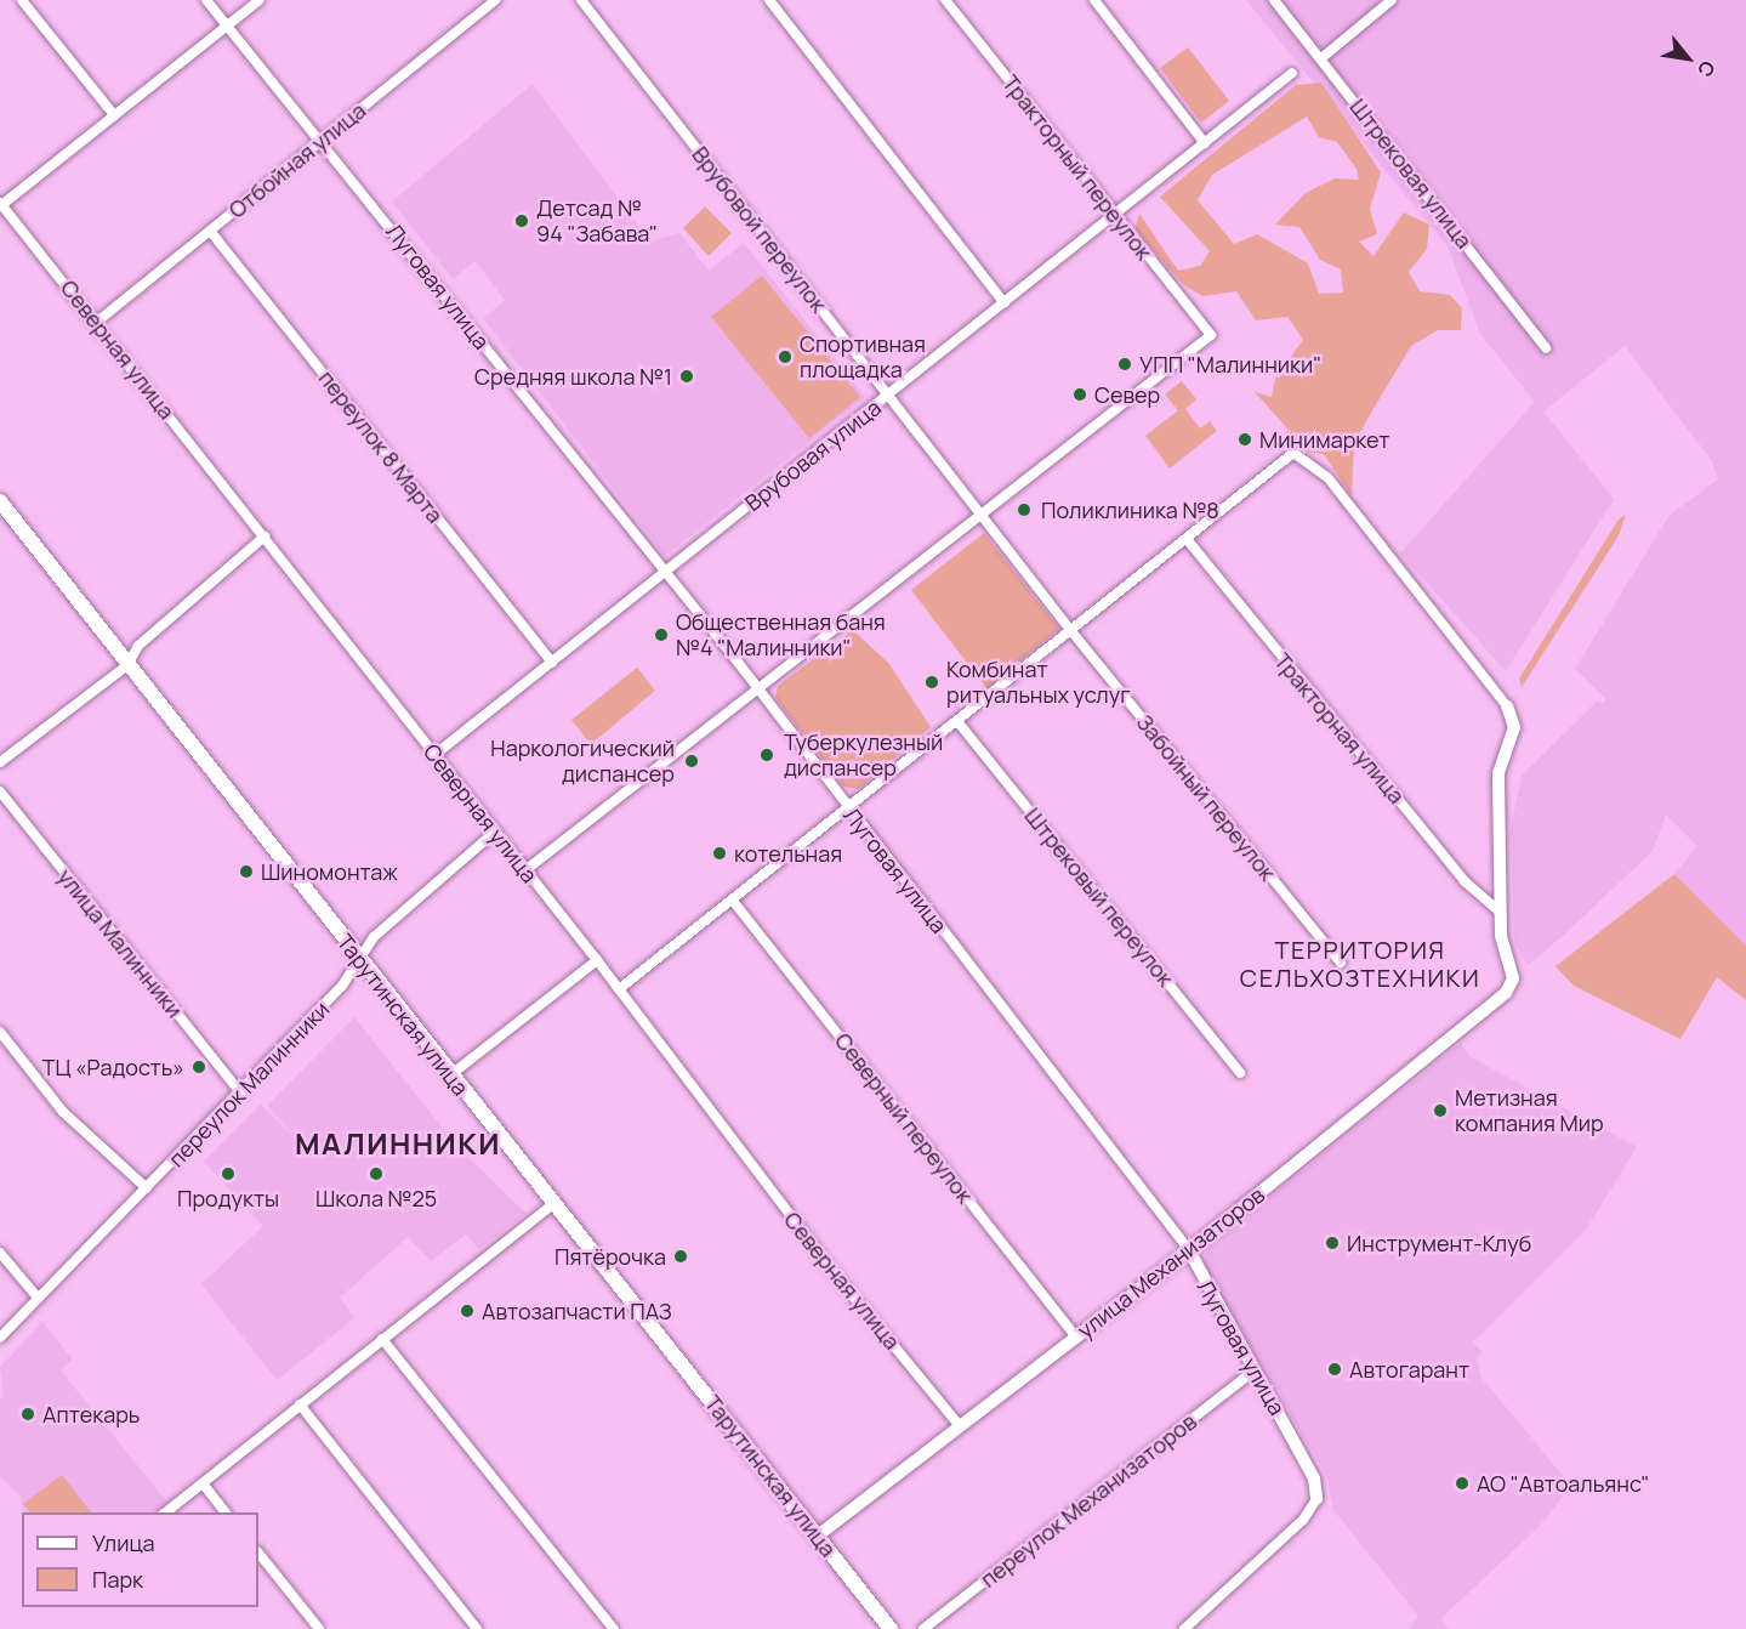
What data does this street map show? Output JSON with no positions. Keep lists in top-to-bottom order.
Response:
{
  "streets": {
    "main road": ["Тарутинская улица"],
    "street": [
      "Отбойная улица",
      "Тракторный переулок",
      "Штрековая улица",
      "Врубовой переулок",
      "Луговая улица",
      "Северная улица",
      "переулок 8 Марта",
      "Врубовая улица",
      "Тракторная улица",
      "Забойный переулок",
      "Штрековый переулок",
      "улица Малинники",
      "переулок Малинники",
      "Северный переулок",
      "улица Механизаторов",
      "переулок Механизаторов"
    ]
  },
  "crossings": [
    ["Отбойная улица", "Луговая улица"],
    ["Отбойная улица", "Северная улица"],
    ["Отбойная улица", "переулок 8 Марта"],
    ["Тракторный переулок", "Врубовой переулок"],
    ["Тракторный переулок", "Врубовая улица"],
    ["Врубовой переулок", "Врубовая улица"],
    ["Врубовой переулок", "Забойный переулок"],
    ["Луговая улица", "Врубовая улица"],
    ["Луговая улица", "улица Механизаторов"],
    ["Луговая улица", "переулок Механизаторов"],
    ["Северная улица", "Врубовая улица"],
    ["Северная улица", "переулок Малинники"],
    ["Северная улица", "улица Механизаторов"],
    ["переулок 8 Марта", "Врубовая улица"],
    ["Тракторная улица", "улица Механизаторов"],
    ["улица Малинники", "переулок Малинники"],
    ["Тарутинская улица", "переулок Малинники"],
    ["Тарутинская улица", "улица Механизаторов"],
    ["Северный переулок", "улица Механизаторов"]
  ],
  "districts": ["ТЕРРИТОРИЯ СЕЛЬХОЗТЕХНИКИ", "МАЛИННИКИ"],
  "places": [
    "Детсад № 94 \"Забава\"",
    "Спортивная площадка",
    "УПП \"Малинники\"",
    "Средняя школа №1",
    "Север",
    "Минимаркет",
    "Поликлиника №8",
    "Общественная баня №4 \"Малинники\"",
    "Комбинат ритуальных услуг",
    "Туберкулезный диспансер",
    "Наркологический диспансер",
    "котельная",
    "Шиномонтаж",
    "ТЦ «Радость»",
    "Метизная компания Мир",
    "Продукты",
    "Школа №25",
    "Инструмент-Клуб",
    "Пятёрочка",
    "Автозапчасти ПАЗ",
    "Автогарант",
    "Аптекарь",
    "АО \"Автоальянс\""
  ],
  "legend": ["Улица", "Парк"],
  "north": "bottom right"
}
